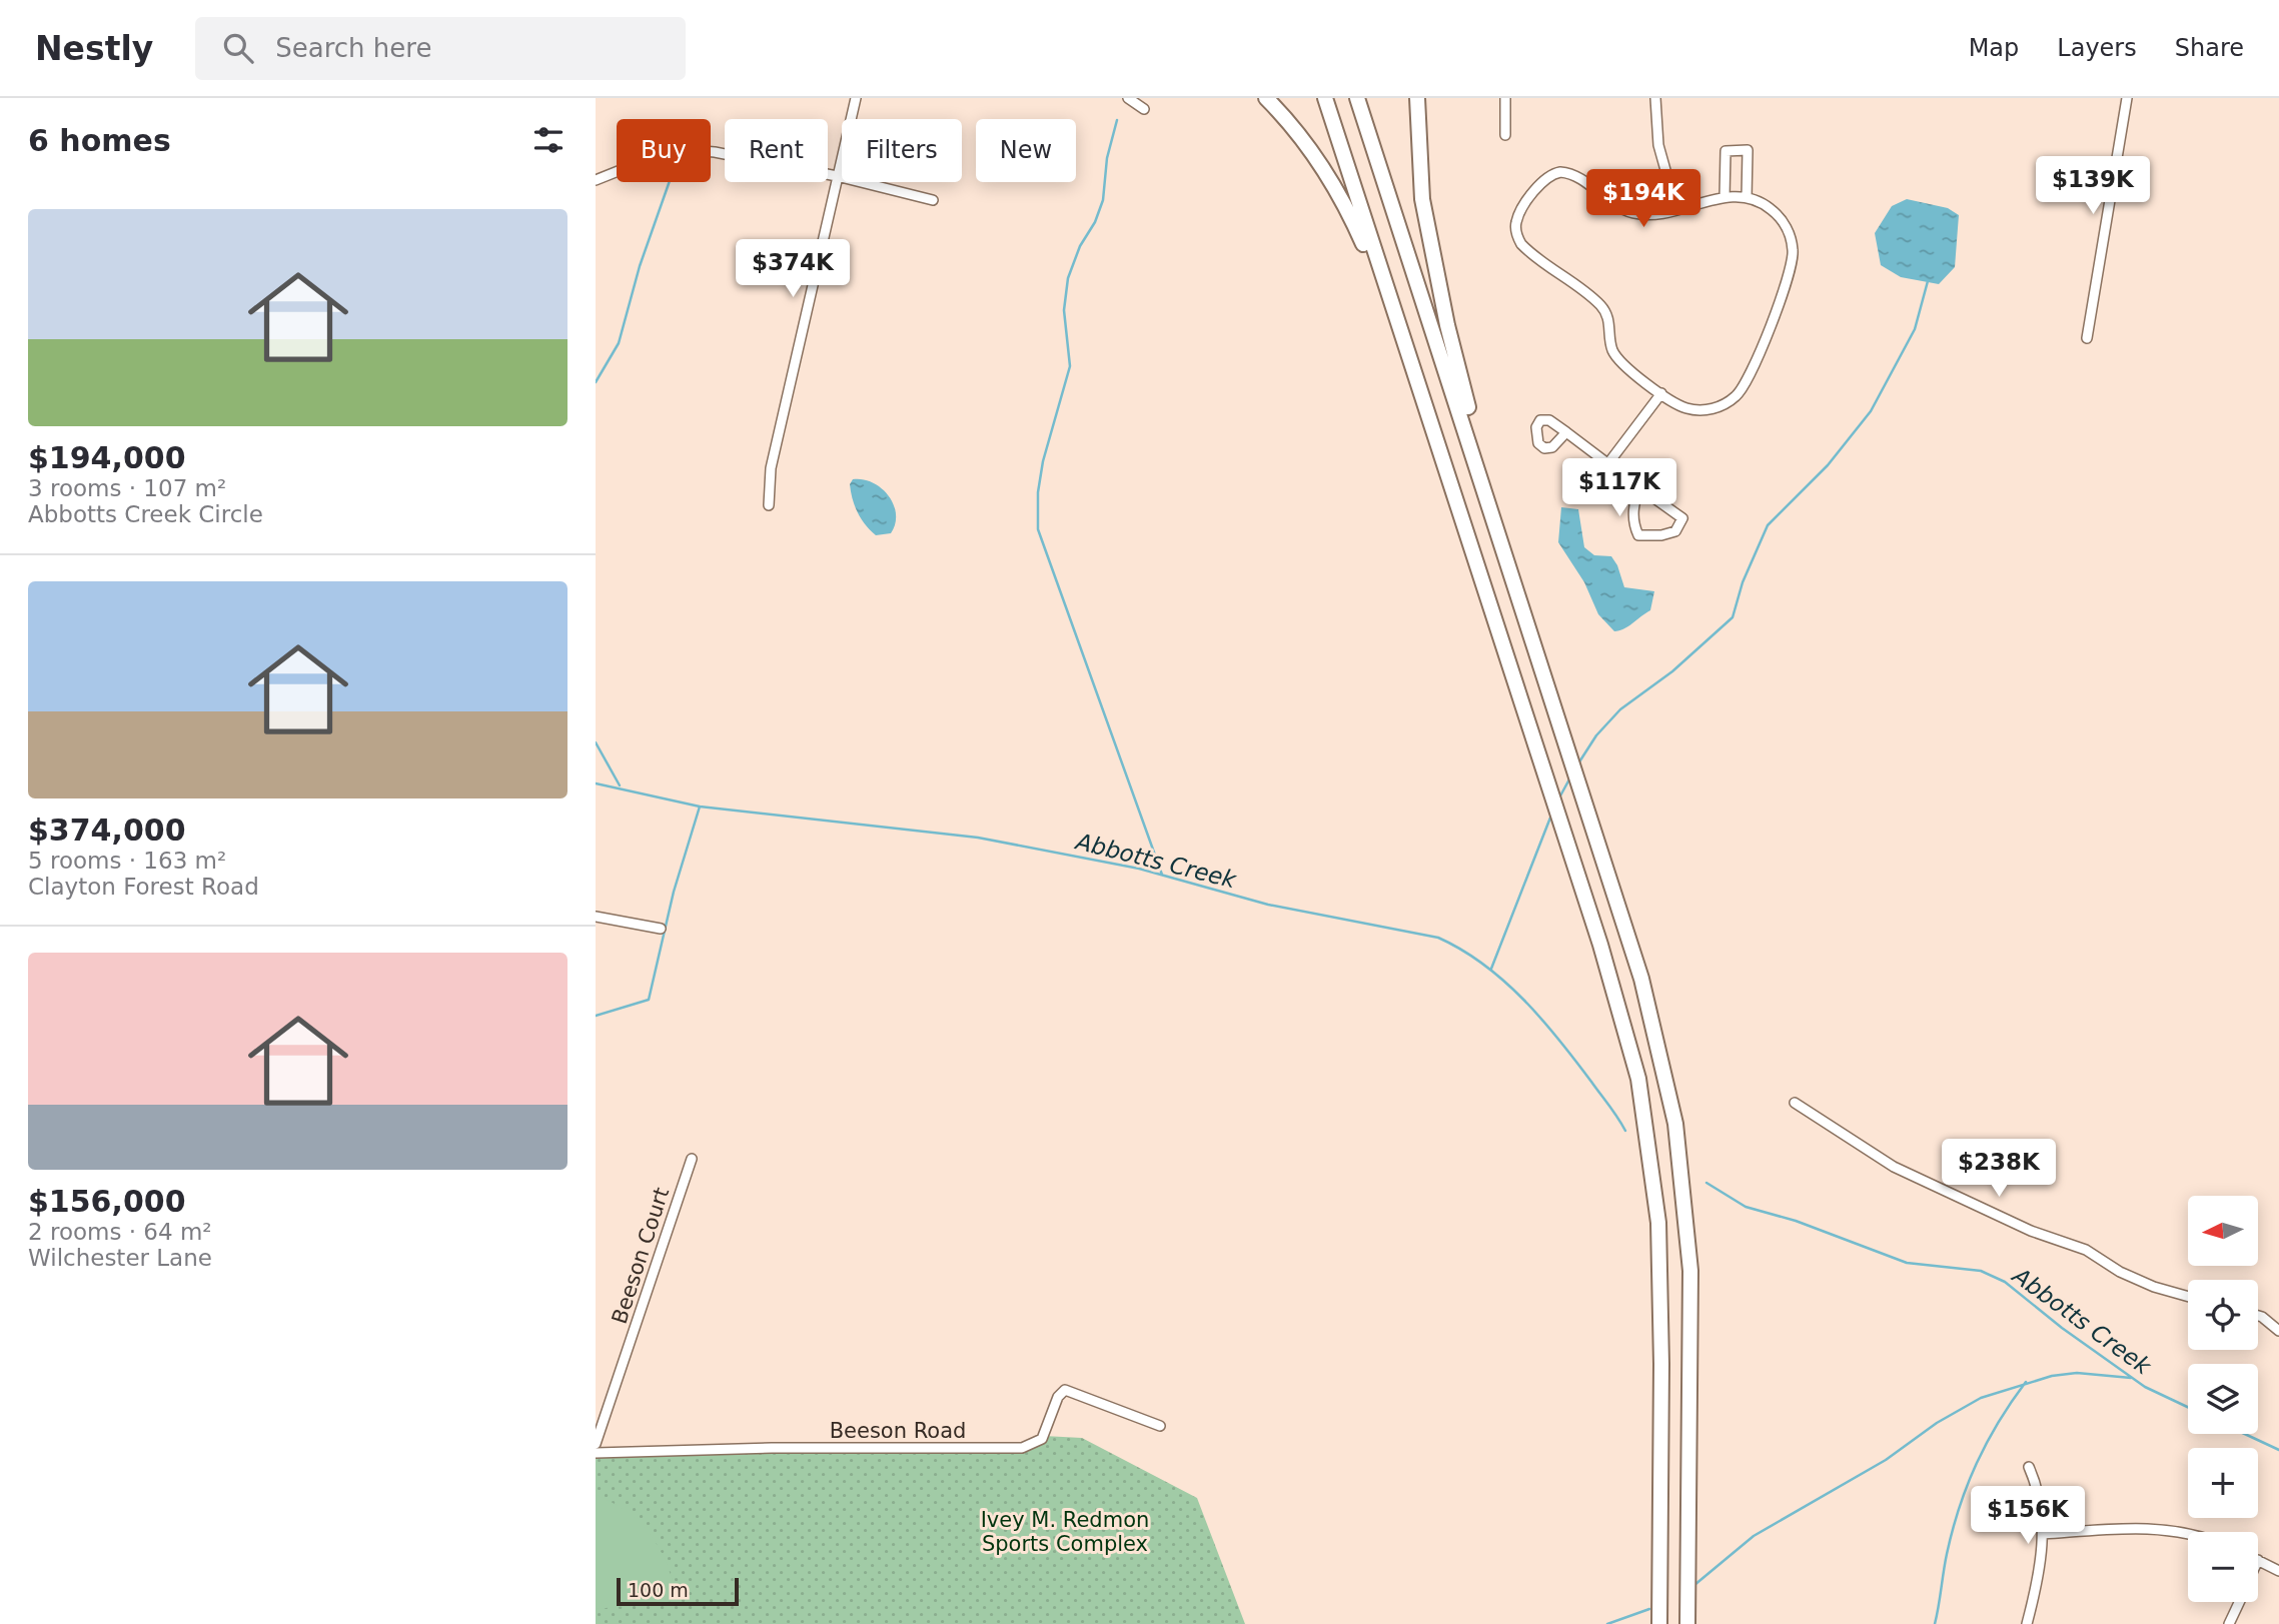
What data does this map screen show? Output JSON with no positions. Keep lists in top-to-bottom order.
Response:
{
  "streets": {
    "street": ["Beeson Court", "Beeson Road"]
  },
  "water": ["Abbotts Creek"],
  "parks": ["Ivey M. Redmon Sports Complex"],
  "scale_bar": "100 m",
  "north": "left",
  "page": {
    "header": "Nestly",
    "search": "Search here",
    "nav": ["Map", "Layers", "Share"],
    "heading": "6 homes",
    "chip": [
      "Buy",
      "Rent",
      "Filters",
      "New"
    ],
    "price": [
      "$139K",
      "$194K",
      "$374K",
      "$117K",
      "$238K",
      "$156K"
    ],
    "list": [
      {
        "name": "$194,000",
        "note": "3 rooms · 107 m² · Abbotts Creek Circle"
      },
      {
        "name": "$374,000",
        "note": "5 rooms · 163 m² · Clayton Forest Road"
      },
      {
        "name": "$156,000",
        "note": "2 rooms · 64 m² · Wilchester Lane"
      }
    ],
    "map_buttons": ["+", "−"],
    "scale": "100 m"
  }
}
